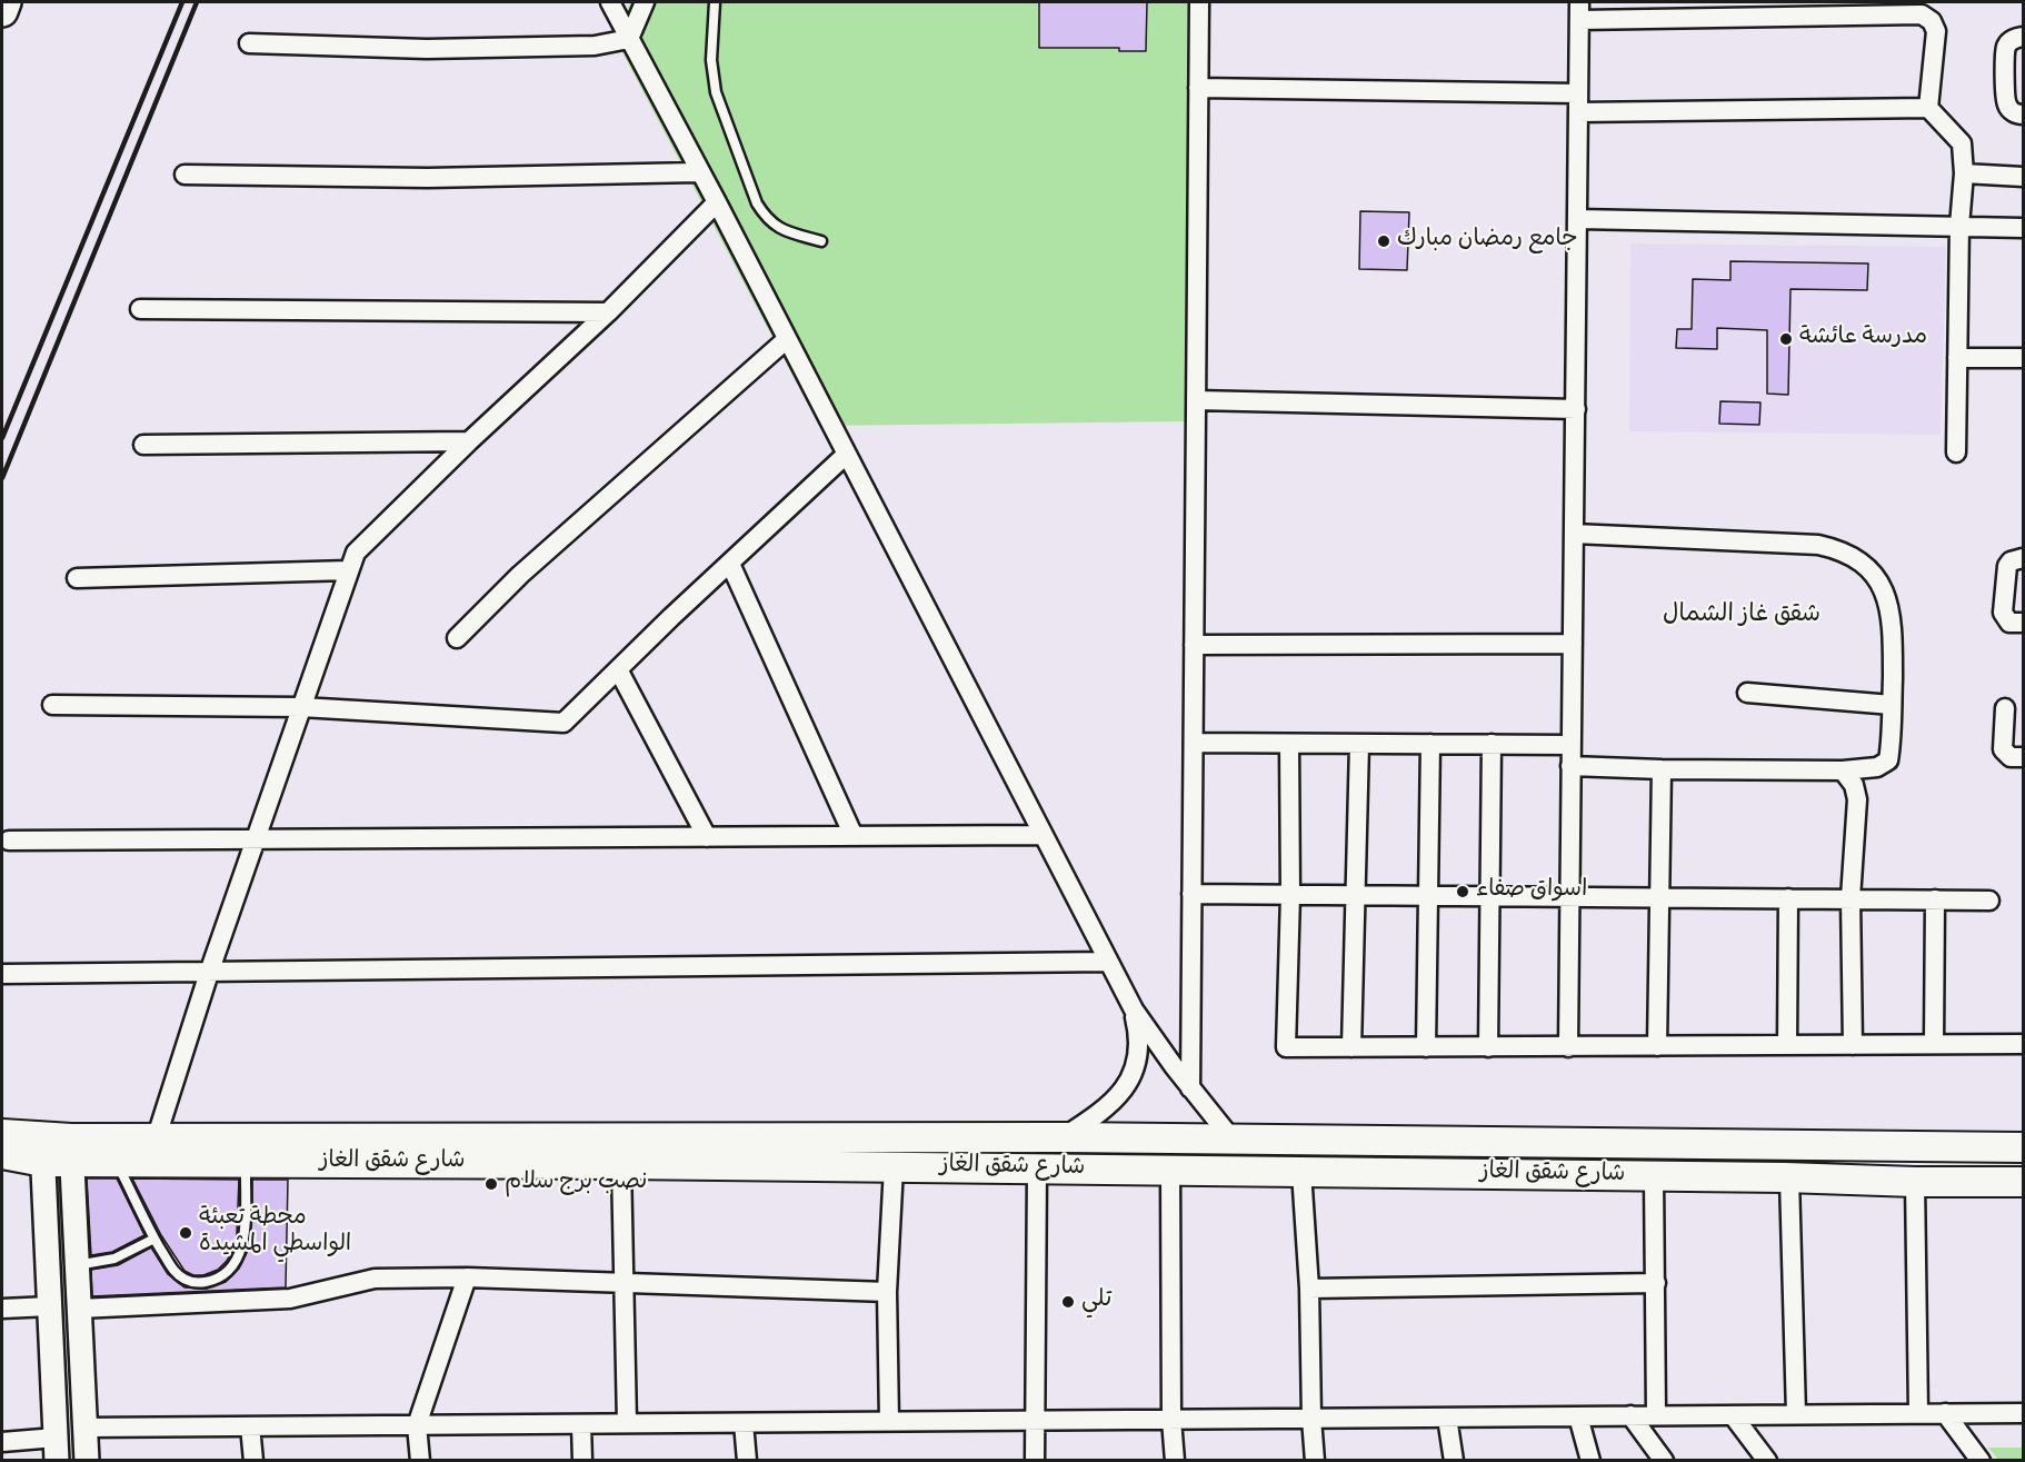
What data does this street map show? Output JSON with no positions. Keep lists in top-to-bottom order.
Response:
{
  "streets": {
    "main road": ["شارع شقق الغاز"]
  },
  "districts": ["شقق غاز الشمال"],
  "places": [
    "جامع رمضان مبارك",
    "مدرسة عائشة",
    "اسواق صفاء",
    "نصب برج سلام",
    "محطة تعبئة الواسطي المشيدة",
    "تلي"
  ]
}
